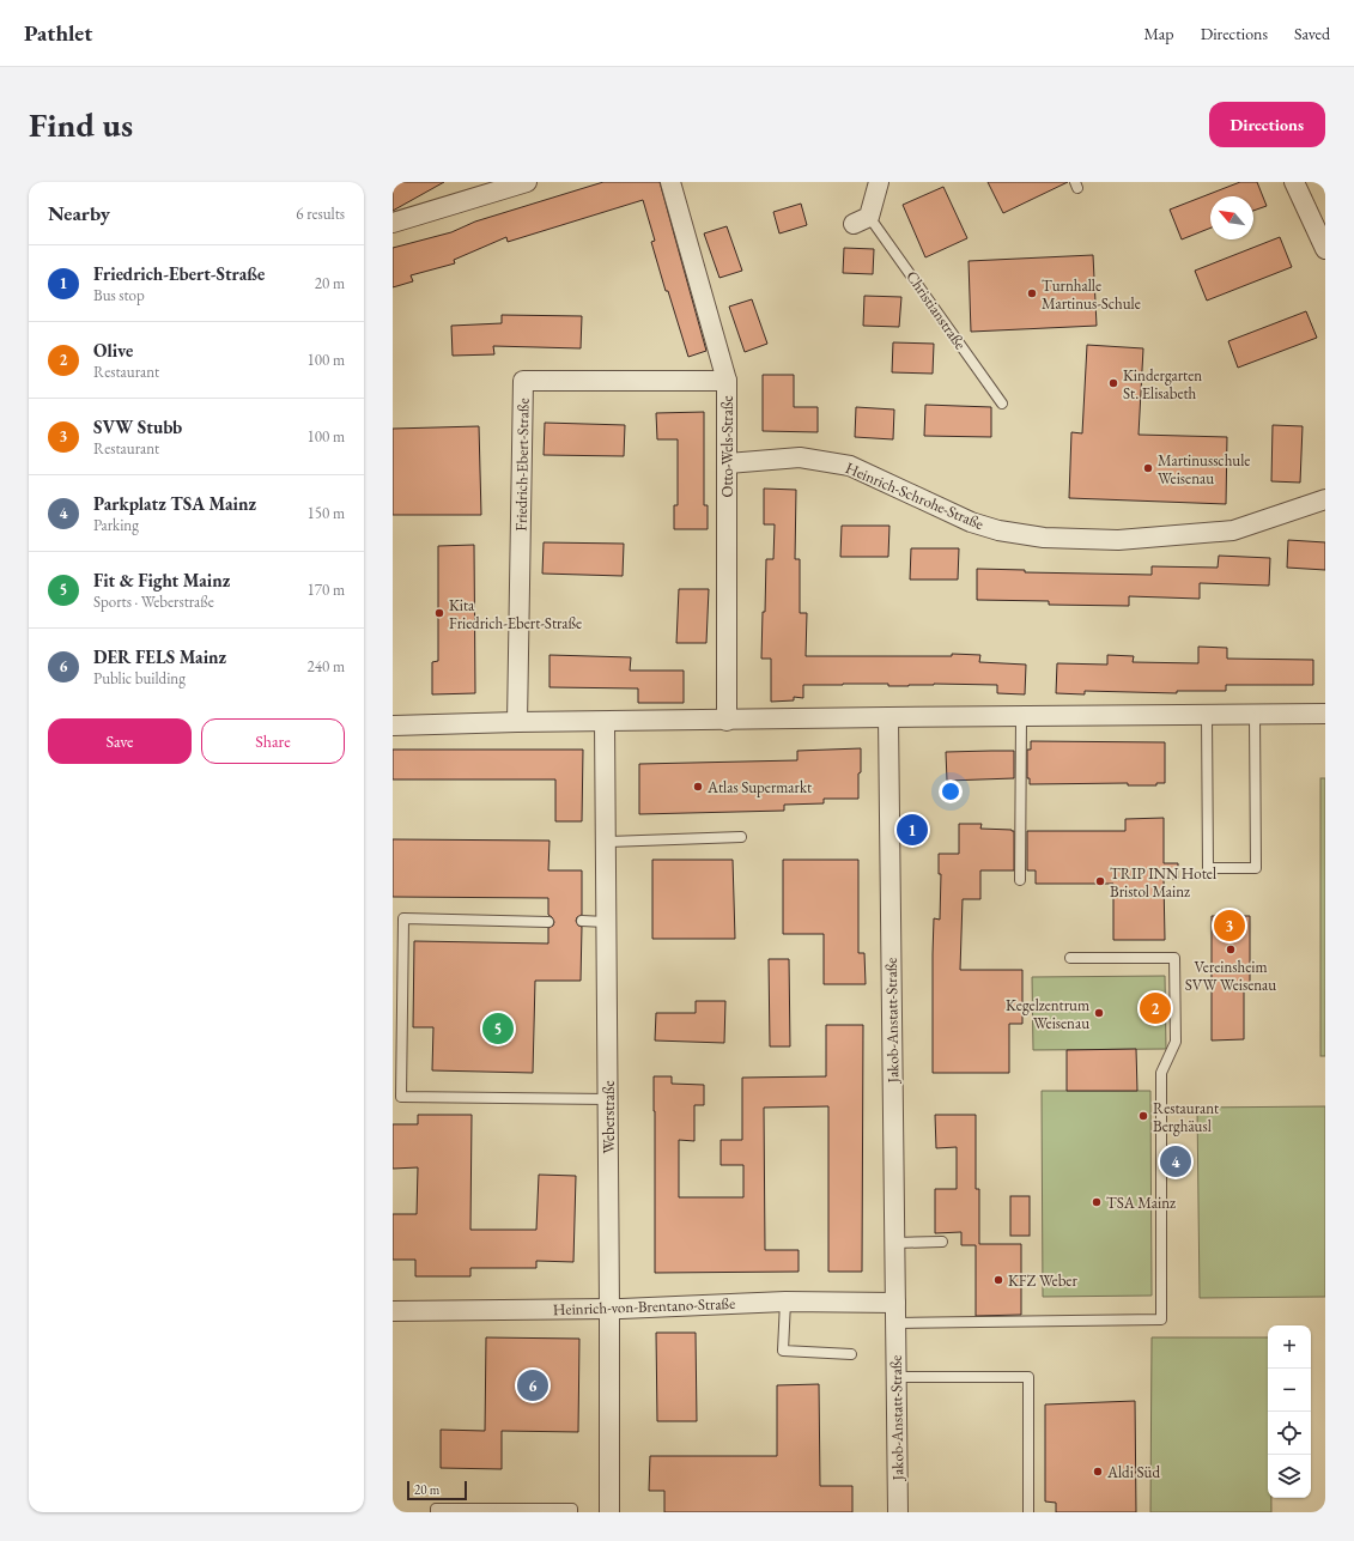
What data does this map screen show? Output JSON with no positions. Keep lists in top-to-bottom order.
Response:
{
  "streets": {
    "street": [
      "Christianstraße",
      "Otto-Wels-Straße",
      "Friedrich-Ebert-Straße",
      "Heinrich-Schrohe-Straße",
      "Jakob-Anstatt-Straße",
      "Weberstraße",
      "Heinrich-von-Brentano-Straße"
    ]
  },
  "crossings": [
    ["Otto-Wels-Straße", "Friedrich-Ebert-Straße"],
    ["Otto-Wels-Straße", "Heinrich-Schrohe-Straße"],
    ["Jakob-Anstatt-Straße", "Heinrich-von-Brentano-Straße"],
    ["Weberstraße", "Heinrich-von-Brentano-Straße"]
  ],
  "places": [
    "Turnhalle Martinus-Schule",
    "Kindergarten St. Elisabeth",
    "Martinusschule Weisenau",
    "Kita Friedrich-Ebert-Straße",
    "Atlas Supermarkt",
    "TRIP INN Hotel Bristol Mainz",
    "Vereinsheim SVW Weisenau",
    "Kegelzentrum Weisenau",
    "Restaurant Berghäusl",
    "TSA Mainz",
    "KFZ Weber",
    "Aldi Süd"
  ],
  "scale_bar": "20 m",
  "north": "top left",
  "page": {
    "header": "Pathlet",
    "nav": ["Map", "Directions", "Saved"],
    "buttons": [
      "Directions",
      ["Save", "Share"]
    ],
    "title": "Find us",
    "heading": ["Nearby", "6 results"],
    "list": [
      {
        "mark": "1",
        "name": "Friedrich-Ebert-Straße",
        "note": "Bus stop",
        "value": "20 m"
      },
      {
        "mark": "2",
        "name": "Olive",
        "note": "Restaurant",
        "value": "100 m"
      },
      {
        "mark": "3",
        "name": "SVW Stubb",
        "note": "Restaurant",
        "value": "100 m"
      },
      {
        "mark": "4",
        "name": "Parkplatz TSA Mainz",
        "note": "Parking",
        "value": "150 m"
      },
      {
        "mark": "5",
        "name": "Fit & Fight Mainz",
        "note": "Sports · Weberstraße",
        "value": "170 m"
      },
      {
        "mark": "6",
        "name": "DER FELS Mainz",
        "note": "Public building",
        "value": "240 m"
      }
    ],
    "pins": [
      "1",
      "3",
      "2",
      "5",
      "4",
      "6"
    ],
    "map_buttons": ["+", "−"],
    "scale": "20 m"
  }
}
